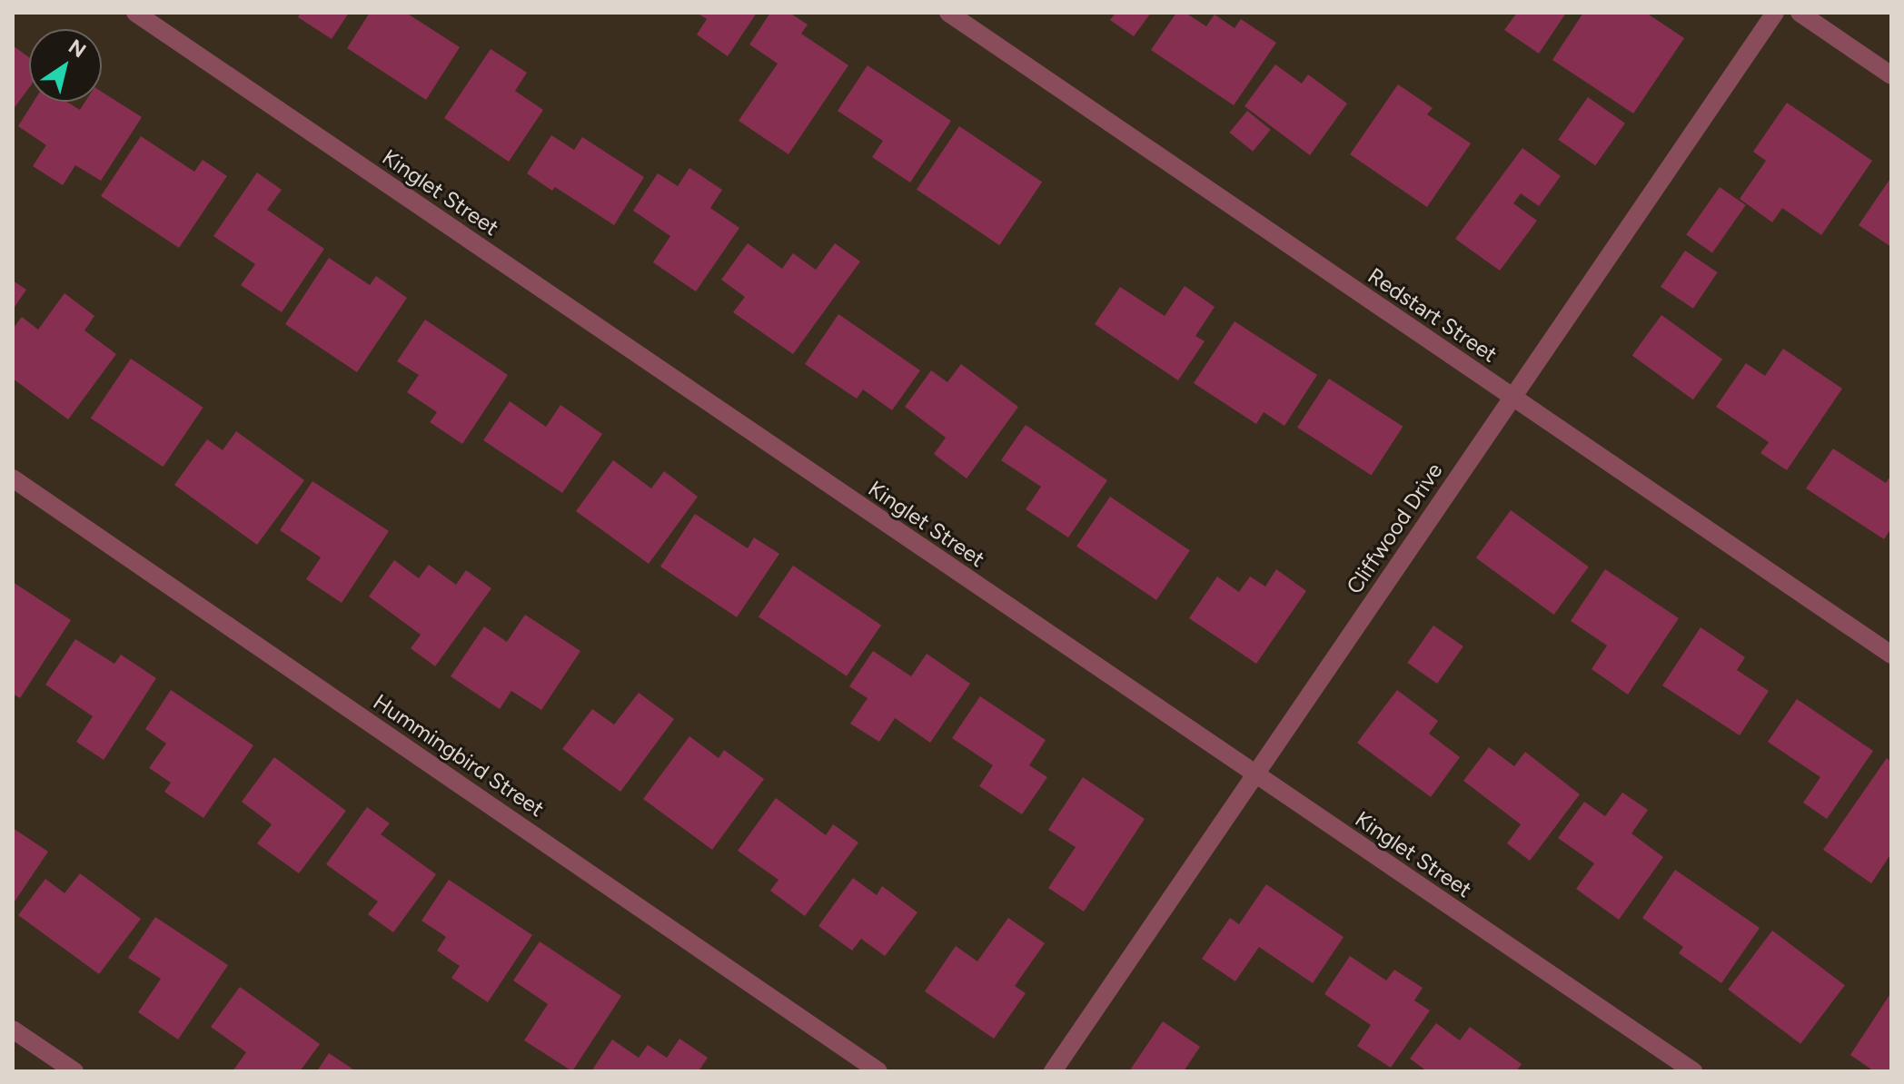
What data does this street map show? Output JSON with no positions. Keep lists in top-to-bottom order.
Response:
{
  "streets": {
    "street": [
      "Kinglet Street",
      "Redstart Street",
      "Cliffwood Drive",
      "Hummingbird Street"
    ]
  },
  "crossings": [
    ["Kinglet Street", "Cliffwood Drive"],
    ["Redstart Street", "Cliffwood Drive"]
  ],
  "north": "top right"
}
